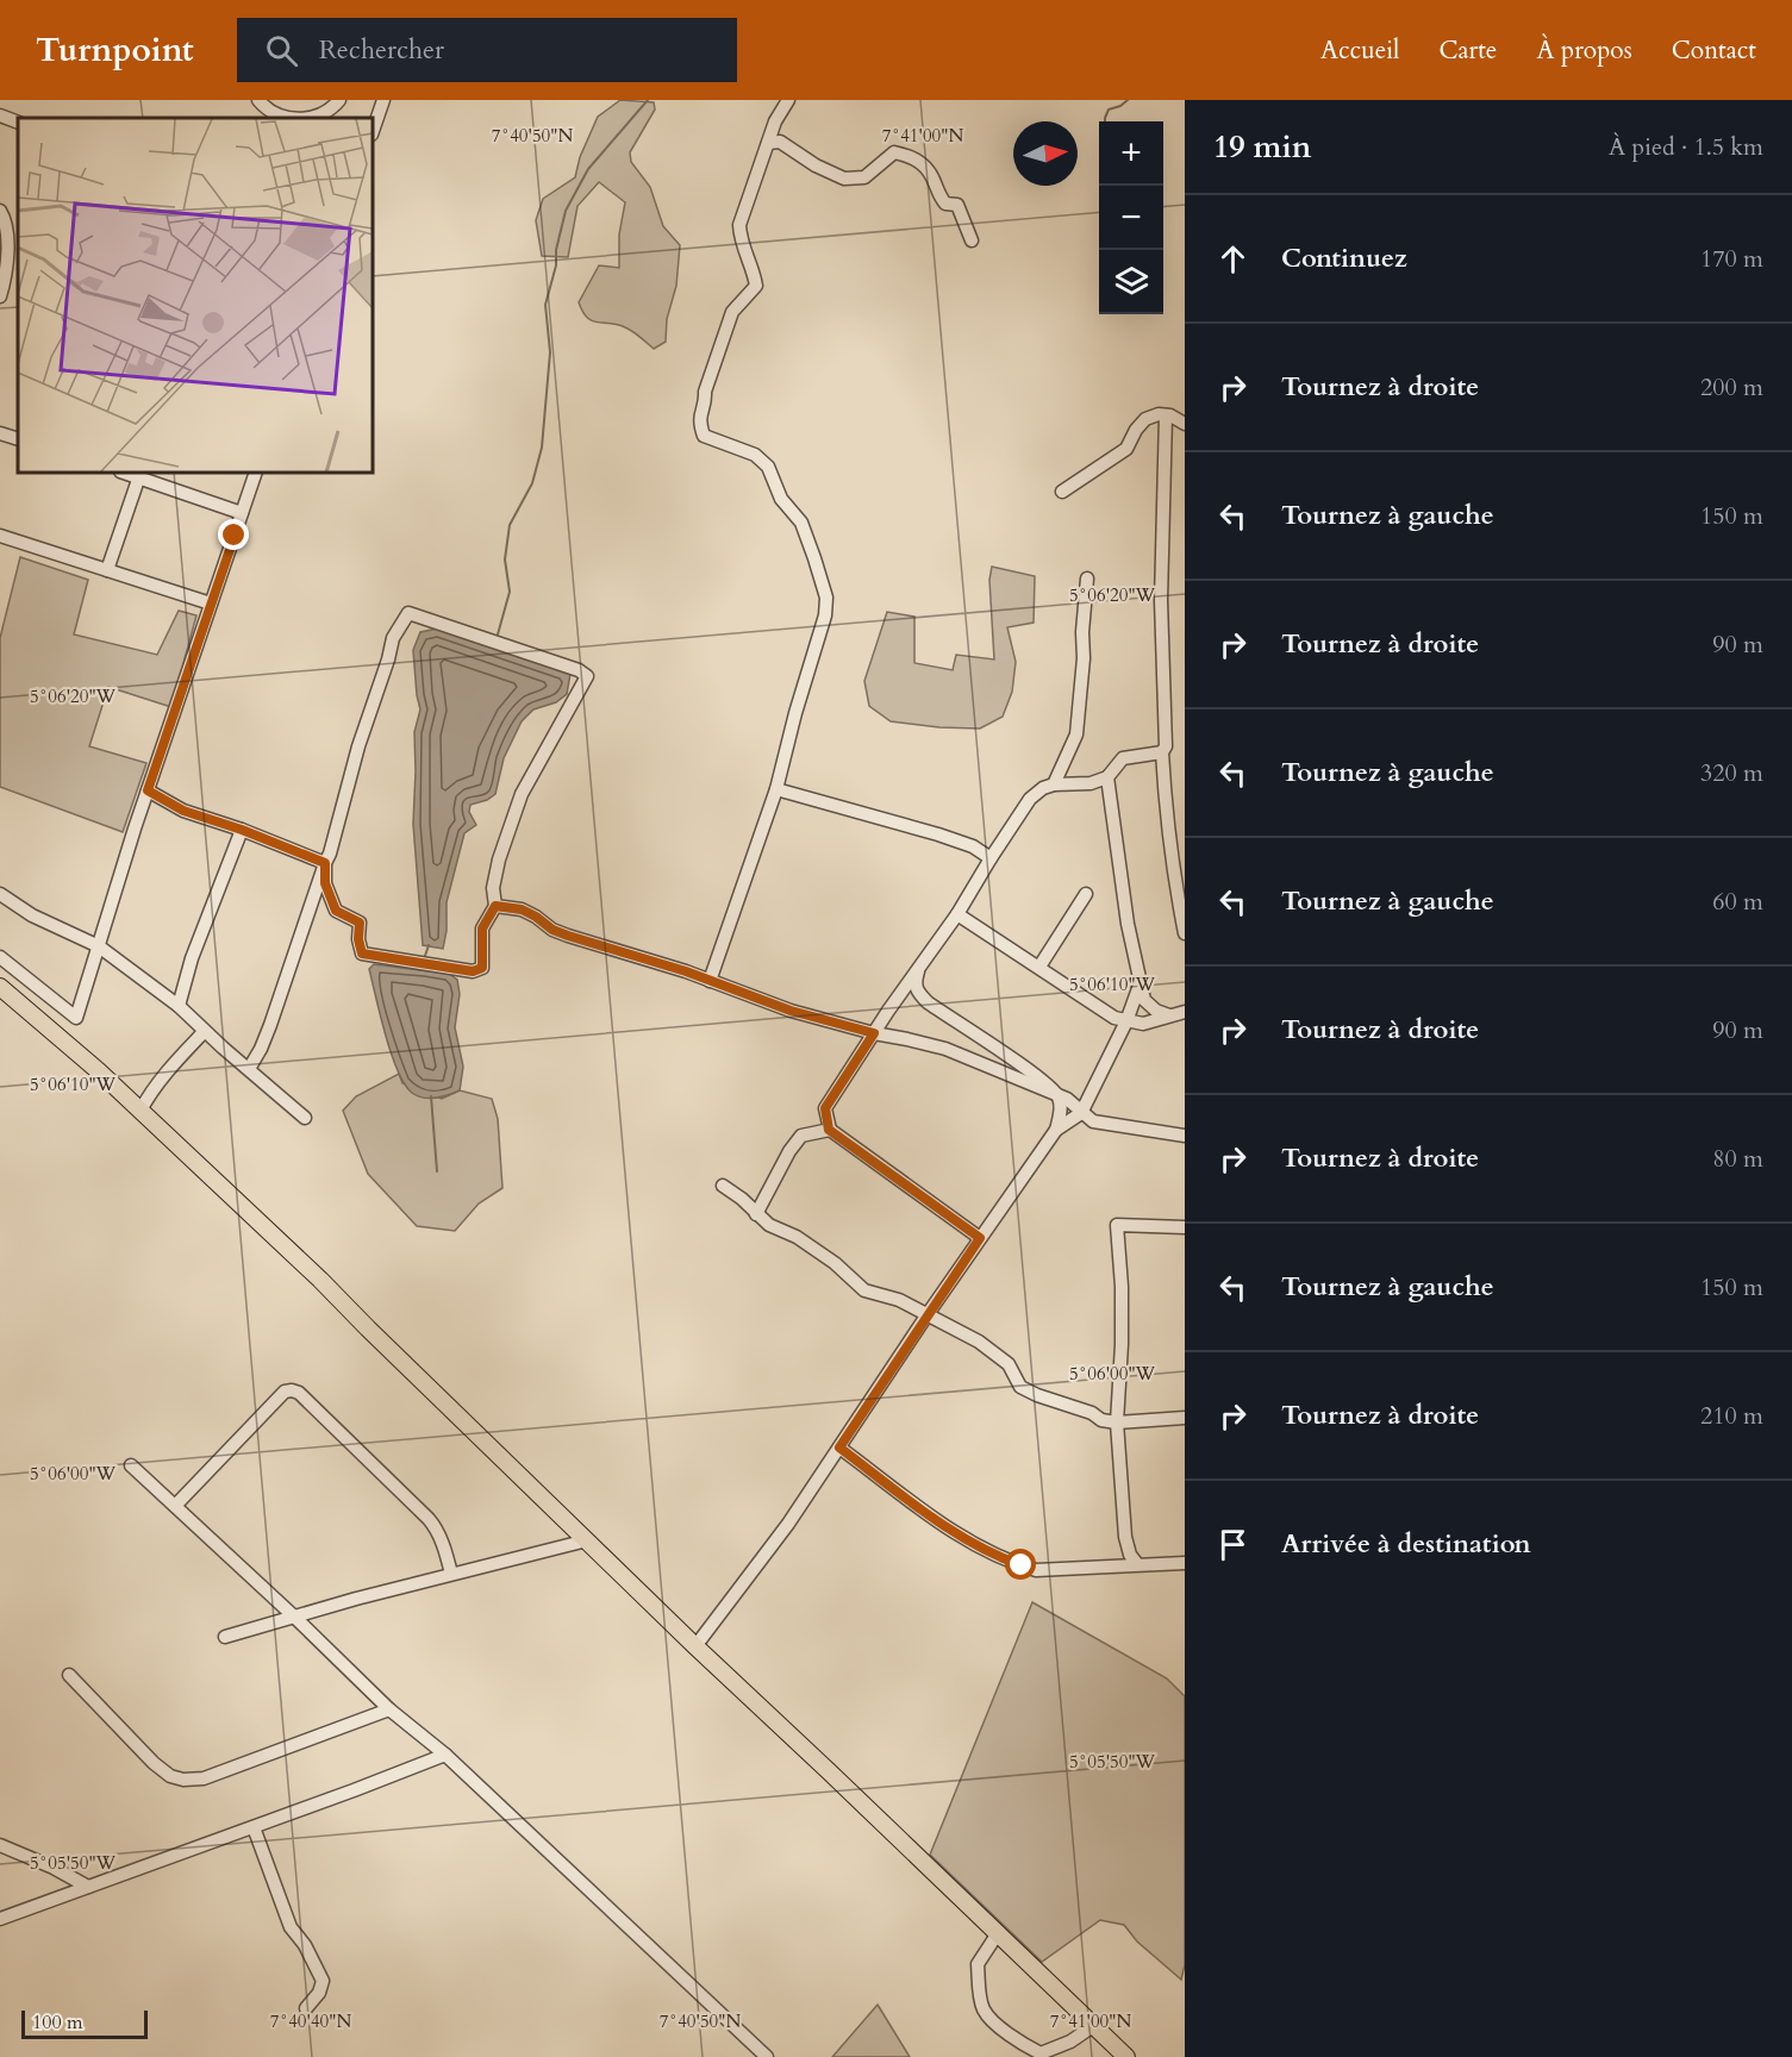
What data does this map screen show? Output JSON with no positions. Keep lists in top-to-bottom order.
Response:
{
  "scale_bar": "100 m",
  "north": "right",
  "page": {
    "header": "Turnpoint",
    "search": "Rechercher",
    "nav": [
      "Accueil",
      "Carte",
      "À propos",
      "Contact"
    ],
    "heading": ["19 min", "À pied · 1.5 km"],
    "map_buttons": ["+", "−"],
    "list": [
      ["Continuez", "170 m"],
      ["Tournez à droite", "200 m"],
      ["Tournez à gauche", "150 m"],
      ["Tournez à droite", "90 m"],
      ["Tournez à gauche", "320 m"],
      ["Tournez à gauche", "60 m"],
      ["Tournez à droite", "90 m"],
      ["Tournez à droite", "80 m"],
      ["Tournez à gauche", "150 m"],
      ["Tournez à droite", "210 m"],
      "Arrivée à destination"
    ],
    "scale": "100 m"
  },
  "coordinates": [
    "7°41'00\"N",
    "7°40'50\"N",
    "5°06'20\"W",
    "5°06'10\"W",
    "5°06'00\"W",
    "5°05'50\"W",
    "7°40'40\"N"
  ]
}
